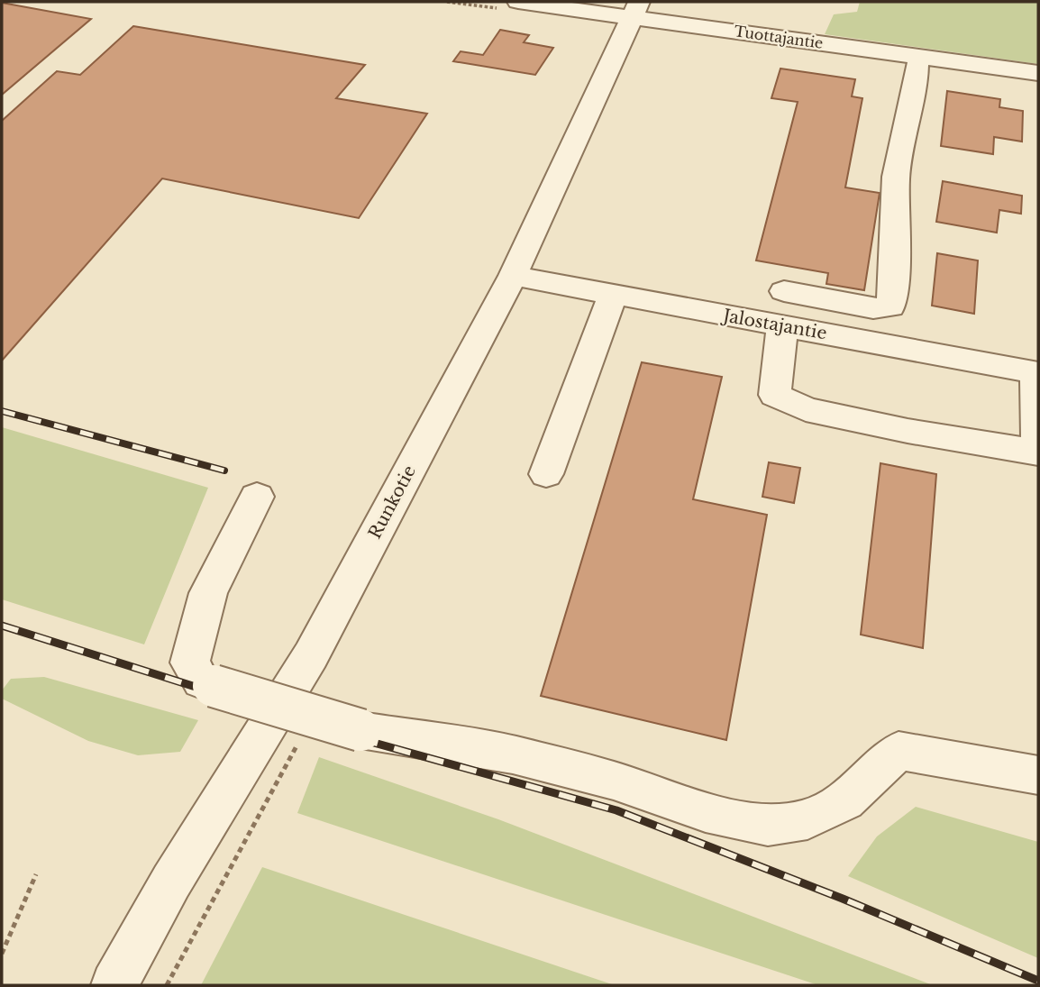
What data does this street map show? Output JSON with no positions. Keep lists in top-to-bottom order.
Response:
{
  "streets": {
    "street": ["Tuottajantie", "Jalostajantie", "Runkotie"]
  },
  "crossings": [
    ["Tuottajantie", "Runkotie"],
    ["Jalostajantie", "Runkotie"]
  ]
}
